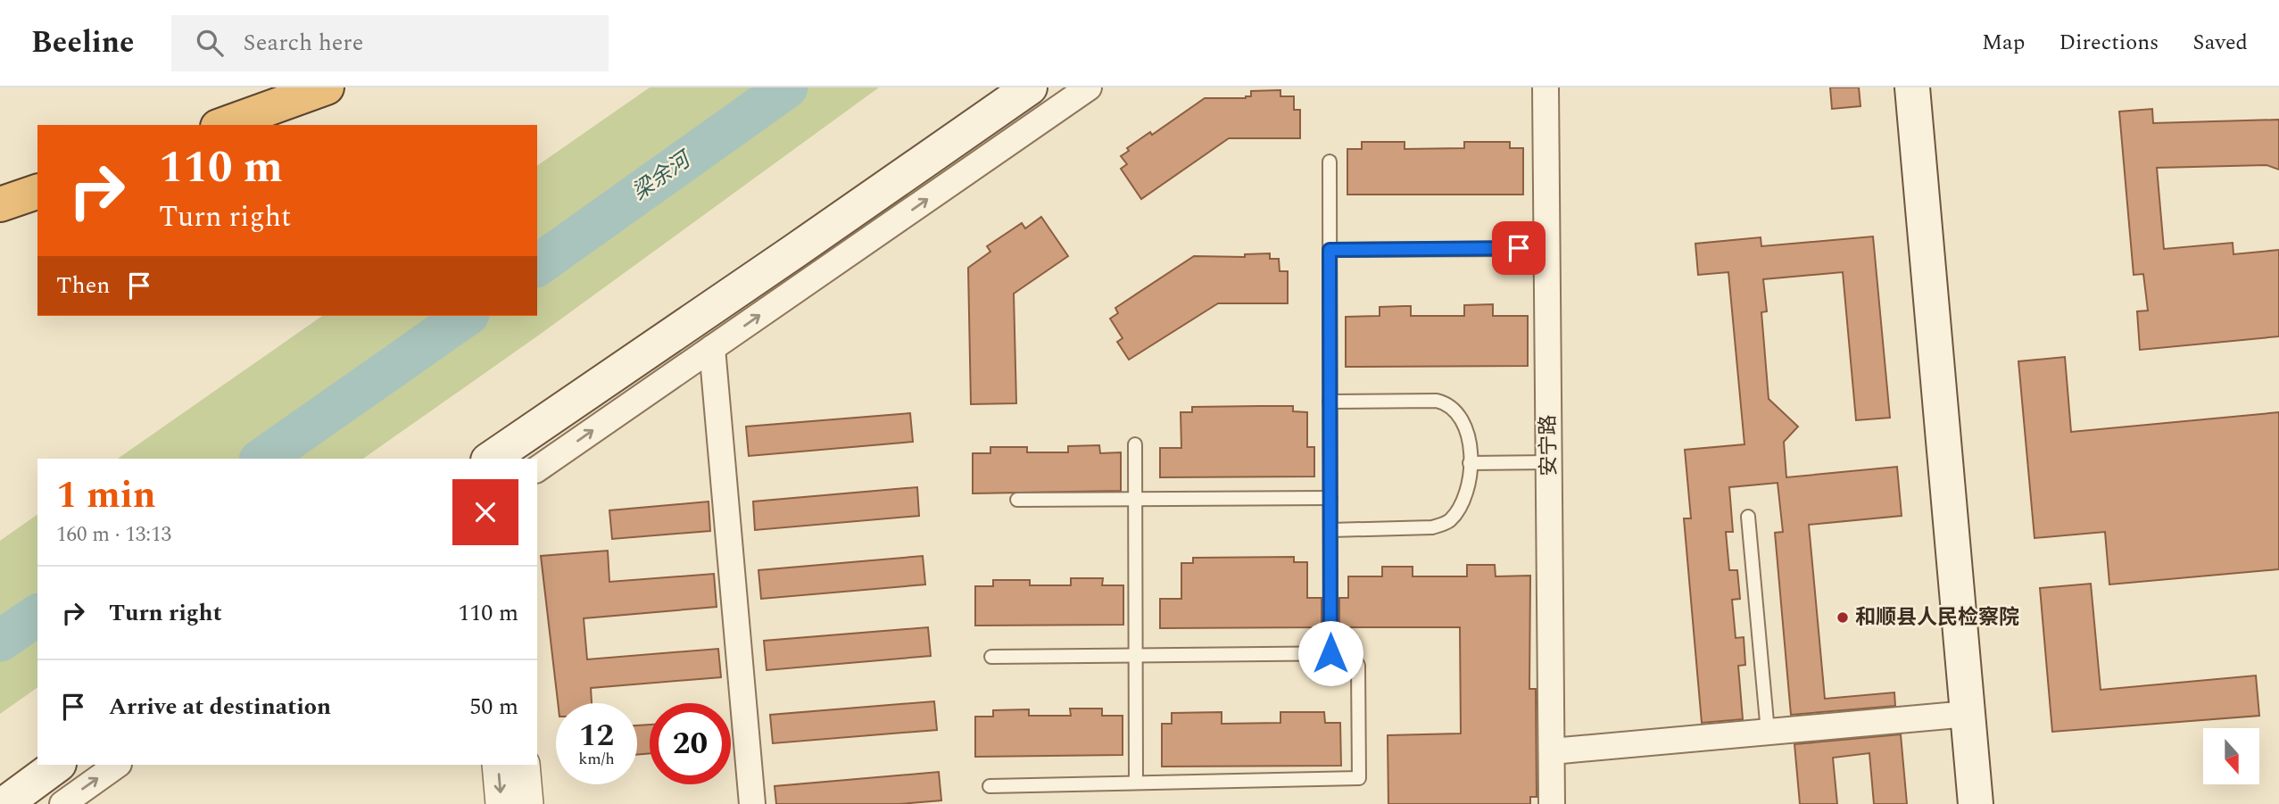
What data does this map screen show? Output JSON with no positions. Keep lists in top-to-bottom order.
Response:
{
  "streets": {
    "street": ["安宁路"]
  },
  "water": ["梁余河"],
  "places": ["和顺县人民检察院"],
  "north": "bottom",
  "page": {
    "header": "Beeline",
    "search": "Search here",
    "nav": ["Map", "Directions", "Saved"],
    "turn": ["110 m", "Turn right"],
    "then": "Then",
    "heading": ["1 min", "160 m · 13:13"],
    "list": [
      {
        "name": "Turn right",
        "value": "110 m"
      },
      {
        "name": "Arrive at destination",
        "value": "50 m"
      }
    ],
    "speed": "12 km/h",
    "limit": "20"
  }
}
